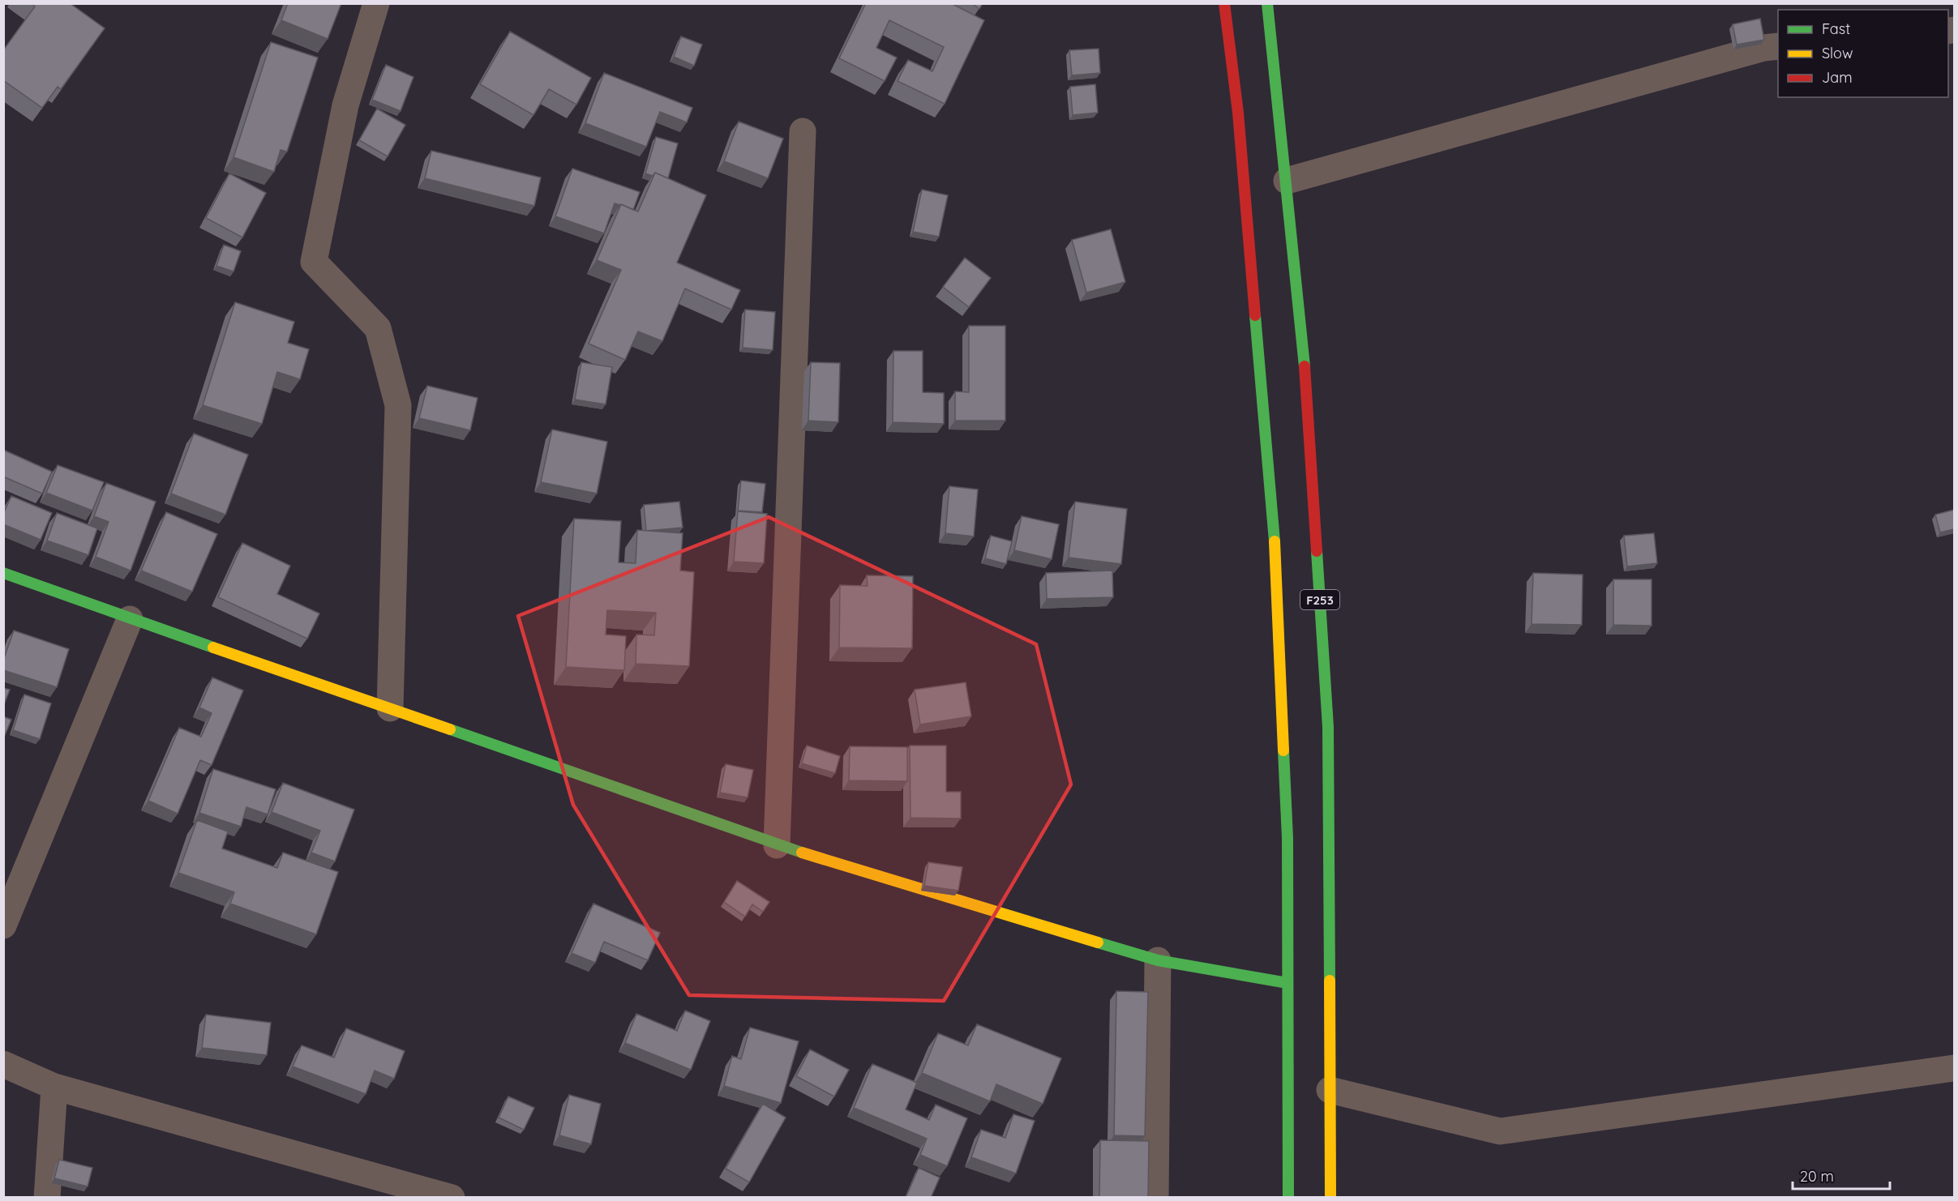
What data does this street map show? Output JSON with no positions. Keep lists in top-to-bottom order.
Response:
{
  "streets": {
    "main road": ["F253"]
  },
  "legend": ["Fast", "Slow", "Jam"],
  "scale_bar": "20 m"
}
